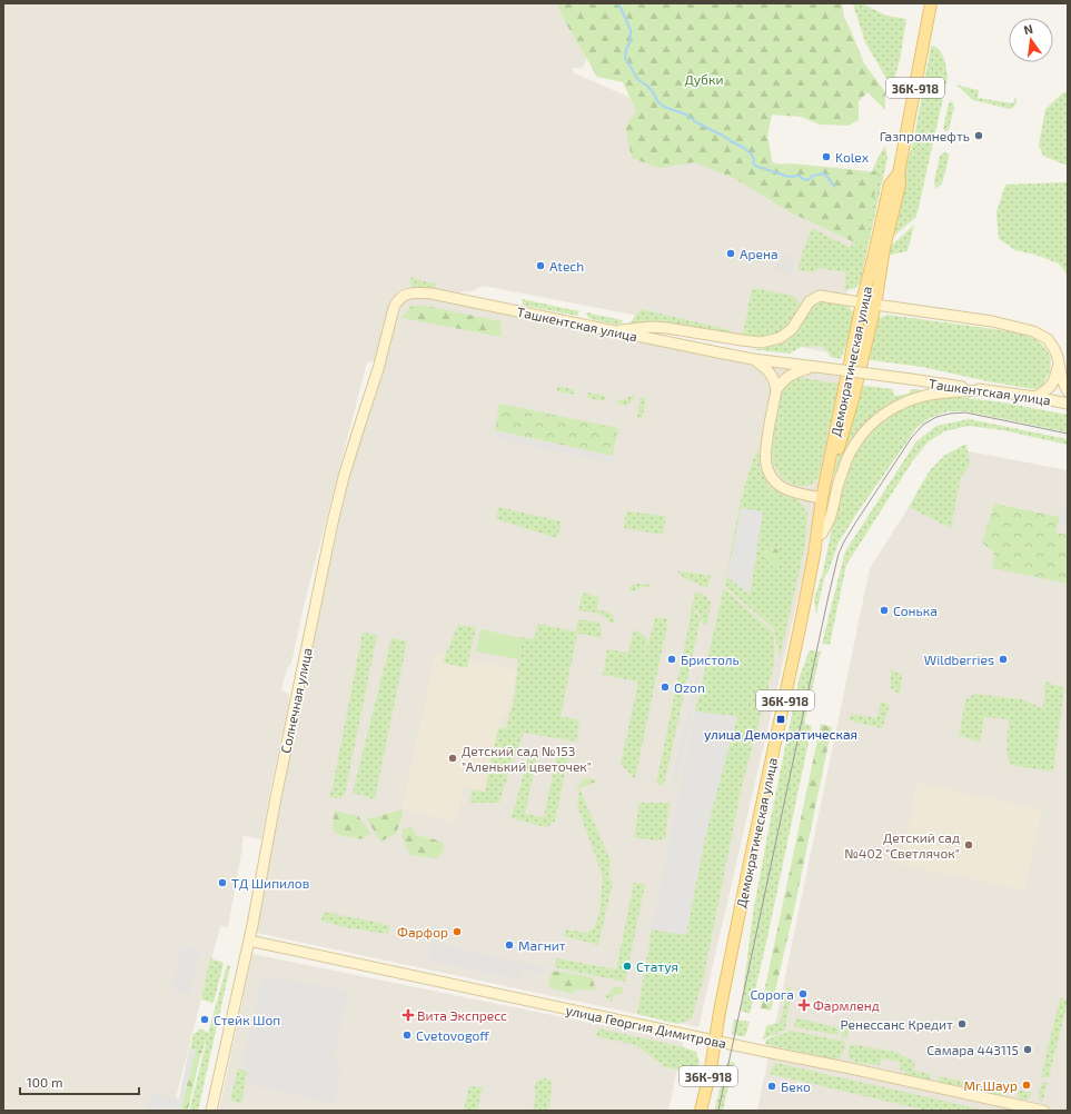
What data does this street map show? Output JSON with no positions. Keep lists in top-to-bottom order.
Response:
{
  "streets": {
    "main road": [
      "36К-918",
      "Ташкентская улица",
      "Демократическая улица",
      "Солнечная улица",
      "улица Георгия Димитрова"
    ]
  },
  "crossings": [
    ["Ташкентская улица", "Солнечная улица"],
    ["Демократическая улица", "улица Георгия Димитрова"],
    ["Солнечная улица", "улица Георгия Димитрова"]
  ],
  "parks": ["Дубки"],
  "places": {
    "other": [
      "Газпромнефть",
      "Kolex",
      "Арена",
      "Atech",
      "Сонька",
      "Бристоль",
      "Wildberries",
      "Ozon",
      "Детский сад №153 \"Аленький цветочек\"",
      "Детский сад №402 \"Светлячок\"",
      "ТД Шипилов",
      "Фарфор",
      "Магнит",
      "Статуя",
      "Сорога",
      "Стейк Шоп",
      "Ренессанс Кредит",
      "Cvetovogoff",
      "Самара 443115",
      "Mr.Шаур",
      "Беко"
    ],
    "transit": ["улица Демократическая"],
    "health": ["Фармленд", "Вита Экспресс"]
  },
  "scale_bar": "100 m",
  "north": "top"
}
